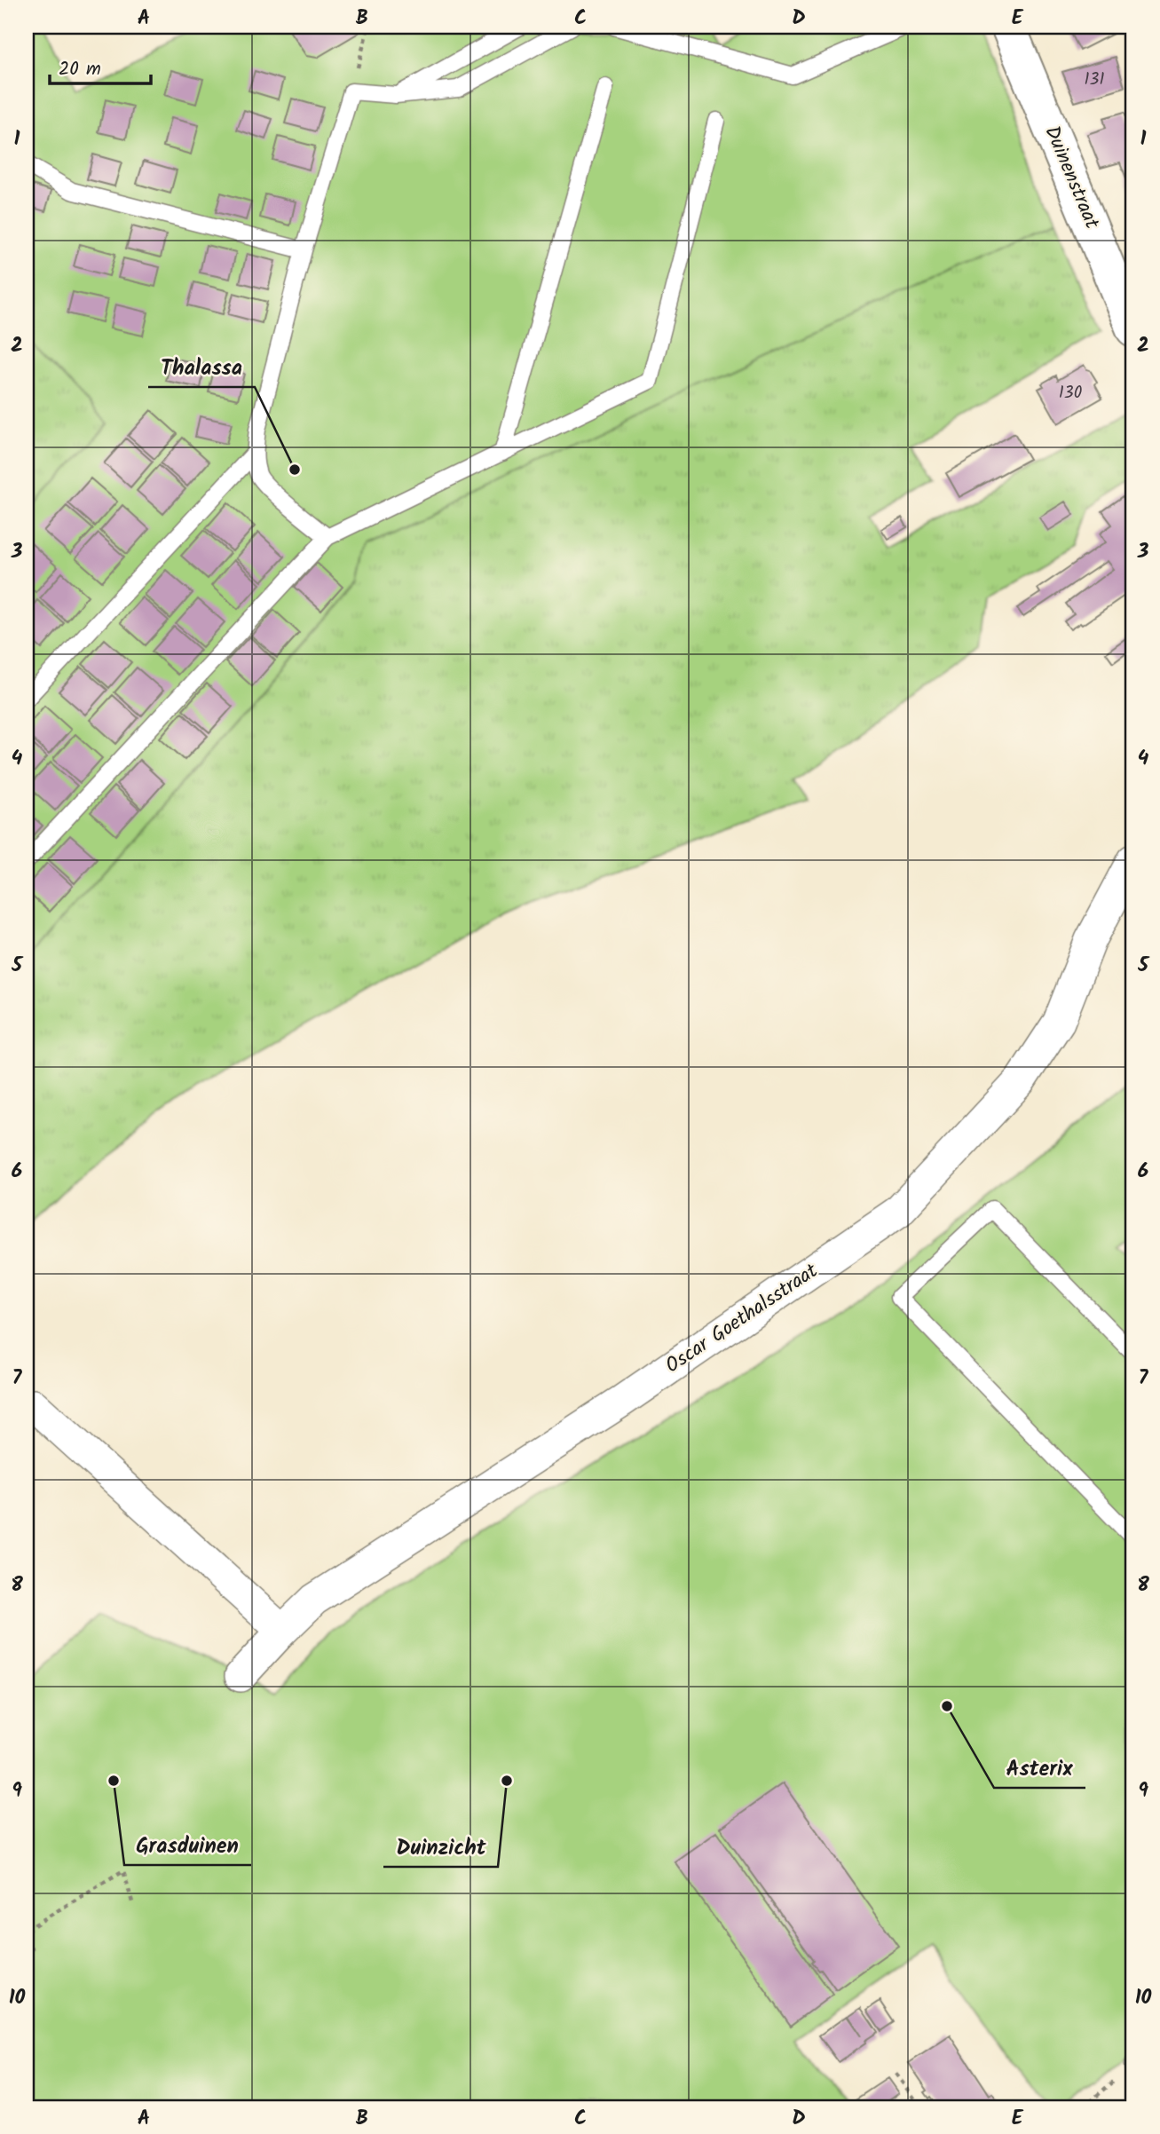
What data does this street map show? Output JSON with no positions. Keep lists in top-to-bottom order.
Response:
{
  "streets": {
    "street": ["Duinenstraat", "Oscar Goethalsstraat"]
  },
  "places": [
    "Thalassa",
    "Asterix",
    "Grasduinen",
    "Duinzicht"
  ],
  "house_numbers": ["131", "130"],
  "scale_bar": "20 m",
  "grid": {
    "columns": [
      "A",
      "B",
      "C",
      "D",
      "E"
    ],
    "rows": [
      "1",
      "2",
      "3",
      "4",
      "5",
      "6",
      "7",
      "8",
      "9",
      "10"
    ]
  }
}
